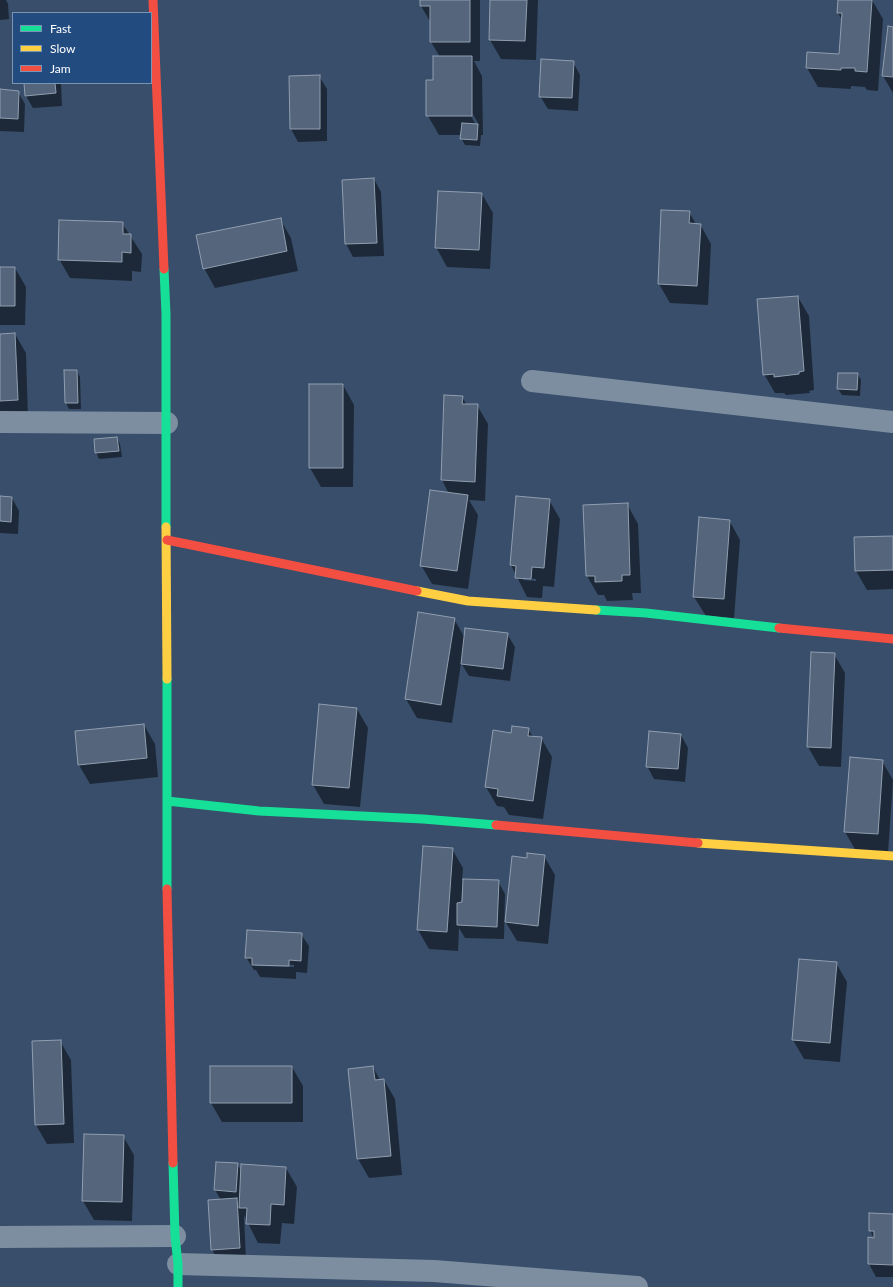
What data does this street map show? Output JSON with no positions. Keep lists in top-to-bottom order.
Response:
{
  "legend": ["Fast", "Slow", "Jam"]
}
